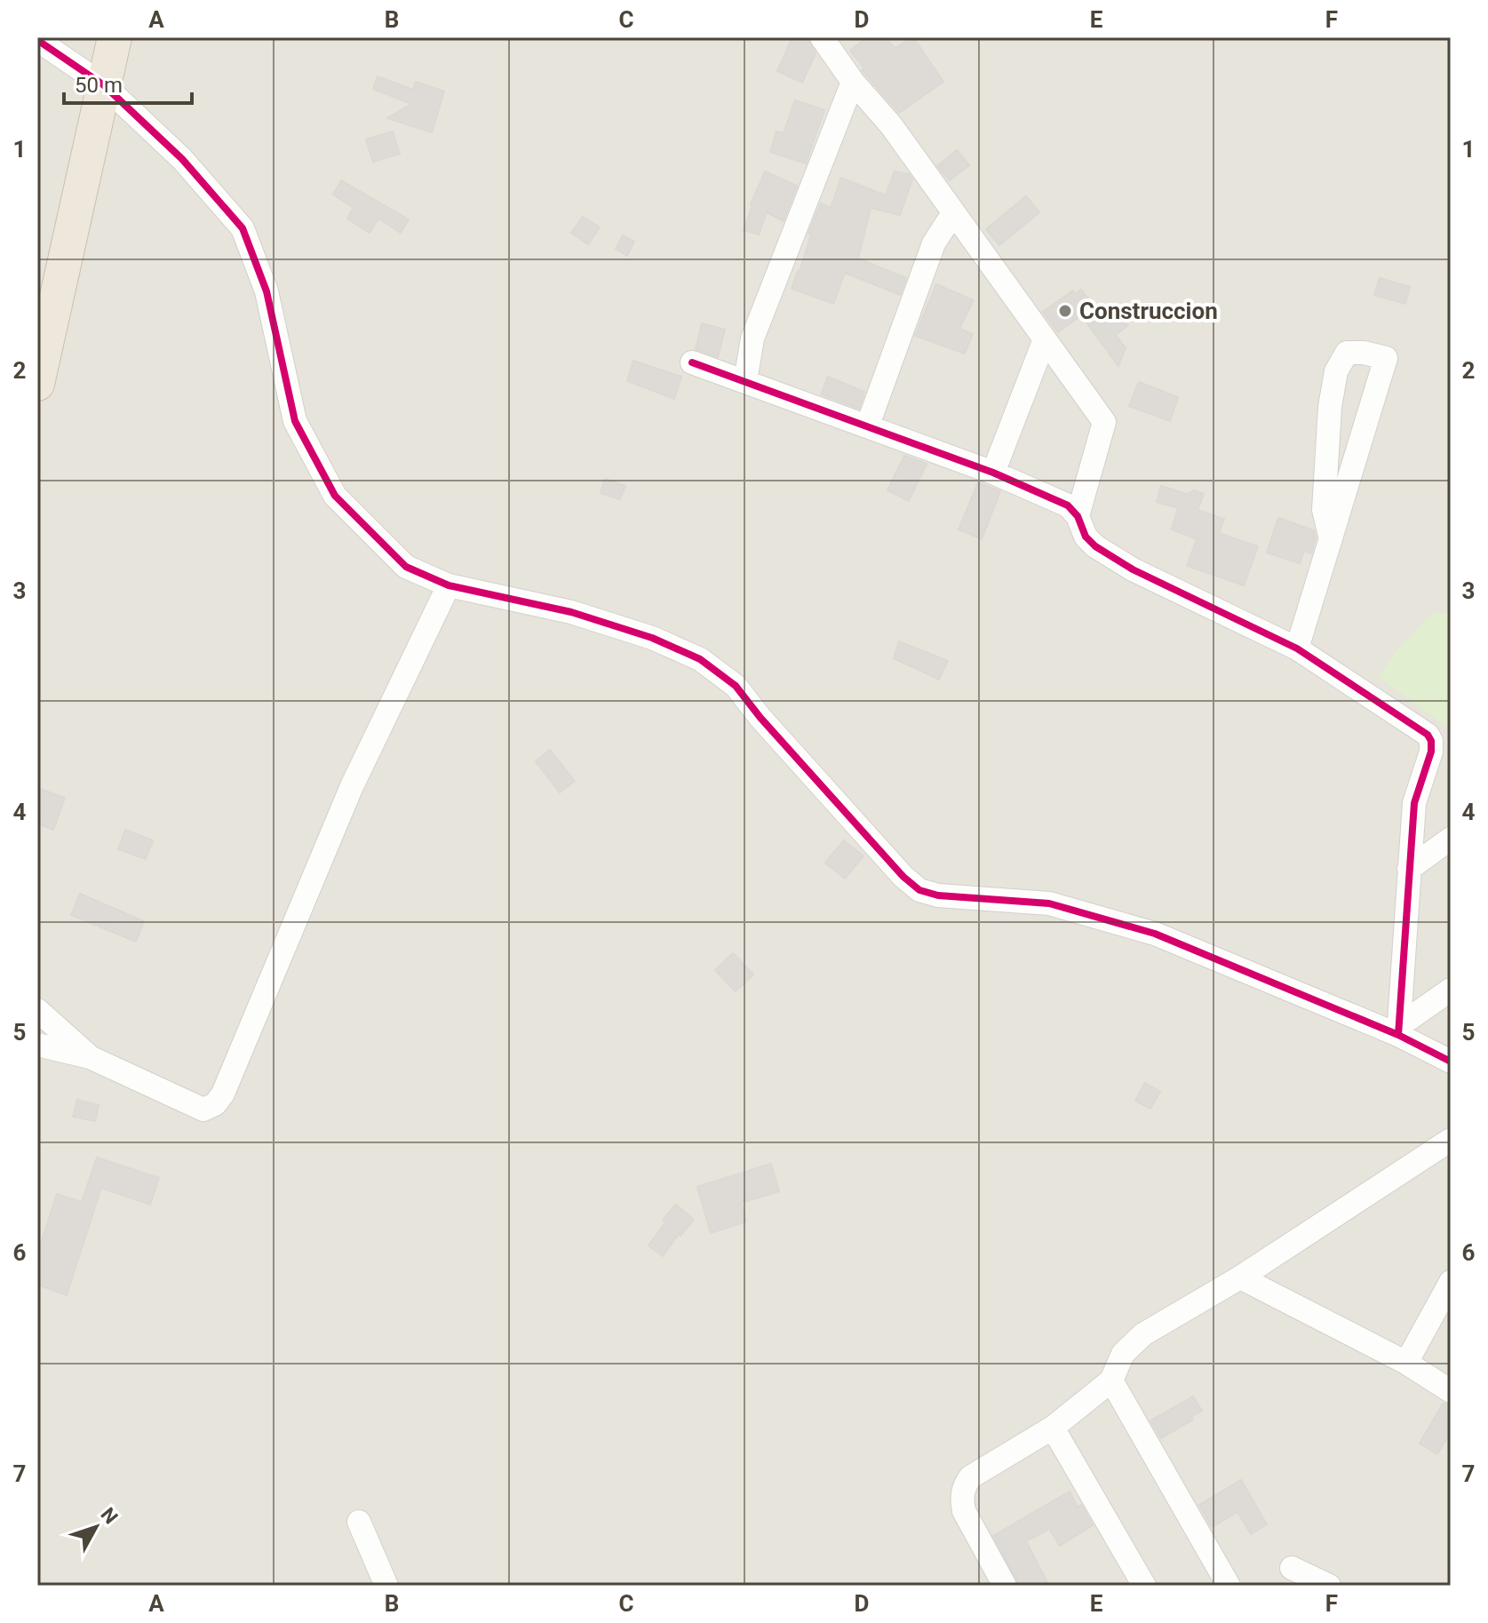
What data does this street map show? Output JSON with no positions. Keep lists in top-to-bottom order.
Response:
{
  "places": ["Construccion"],
  "scale_bar": "50 m",
  "north": "top right",
  "grid": {
    "columns": [
      "A",
      "B",
      "C",
      "D",
      "E",
      "F"
    ],
    "rows": [
      "1",
      "2",
      "3",
      "4",
      "5",
      "6",
      "7"
    ]
  }
}
